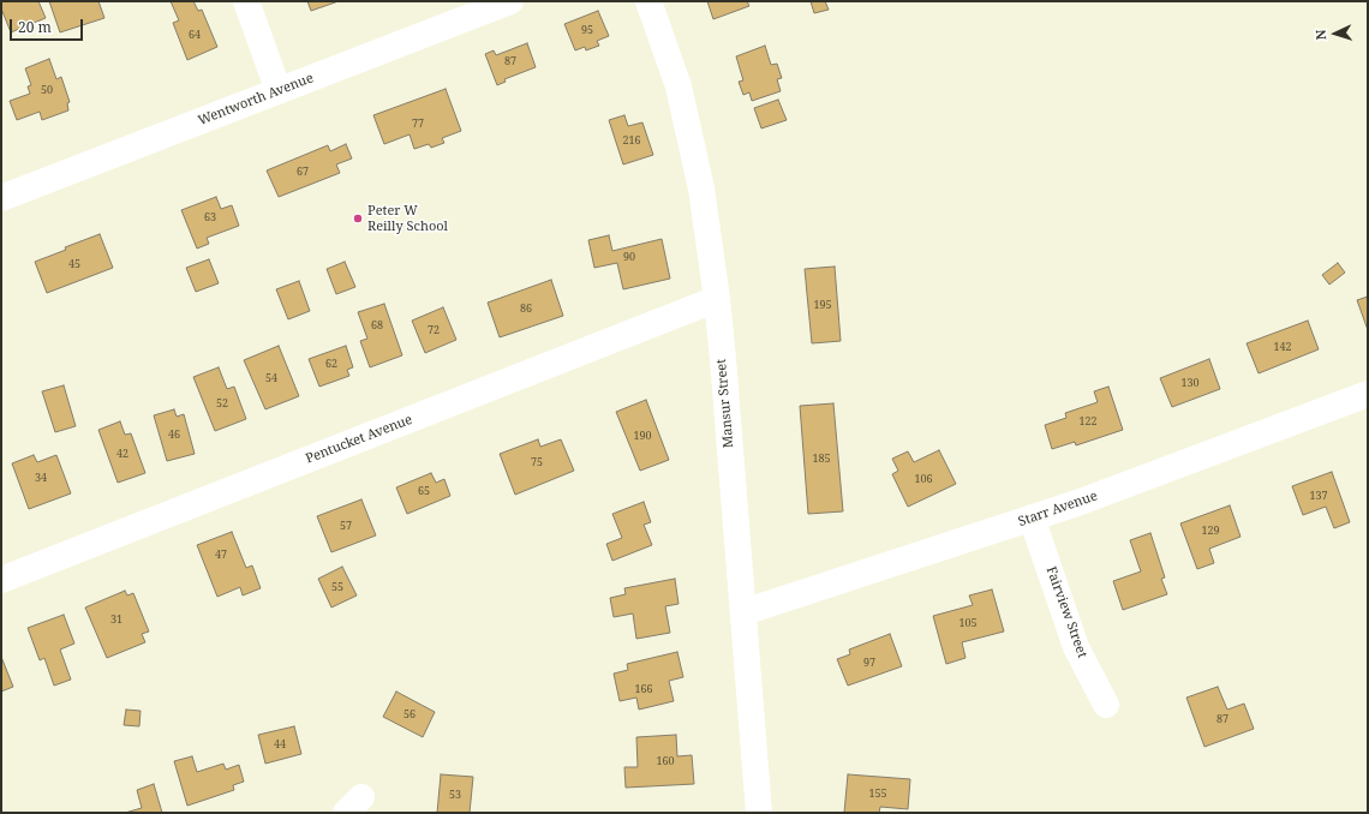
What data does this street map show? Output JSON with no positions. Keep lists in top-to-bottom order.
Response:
{
  "streets": {
    "street": [
      "Wentworth Avenue",
      "Mansur Street",
      "Pentucket Avenue",
      "Starr Avenue",
      "Fairview Street"
    ]
  },
  "crossings": [
    ["Mansur Street", "Pentucket Avenue"],
    ["Mansur Street", "Starr Avenue"],
    ["Starr Avenue", "Fairview Street"]
  ],
  "places": ["Peter W Reilly School"],
  "house_numbers": [
    "95",
    "64",
    "87",
    "50",
    "77",
    "216",
    "67",
    "63",
    "90",
    "45",
    "195",
    "86",
    "68",
    "72",
    "142",
    "62",
    "54",
    "130",
    "52",
    "122",
    "46",
    "190",
    "42",
    "185",
    "75",
    "34",
    "106",
    "65",
    "137",
    "57",
    "129",
    "47",
    "55",
    "31",
    "105",
    "97",
    "166",
    "56",
    "87",
    "44",
    "160",
    "155",
    "53"
  ],
  "scale_bar": "20 m",
  "north": "left"
}
